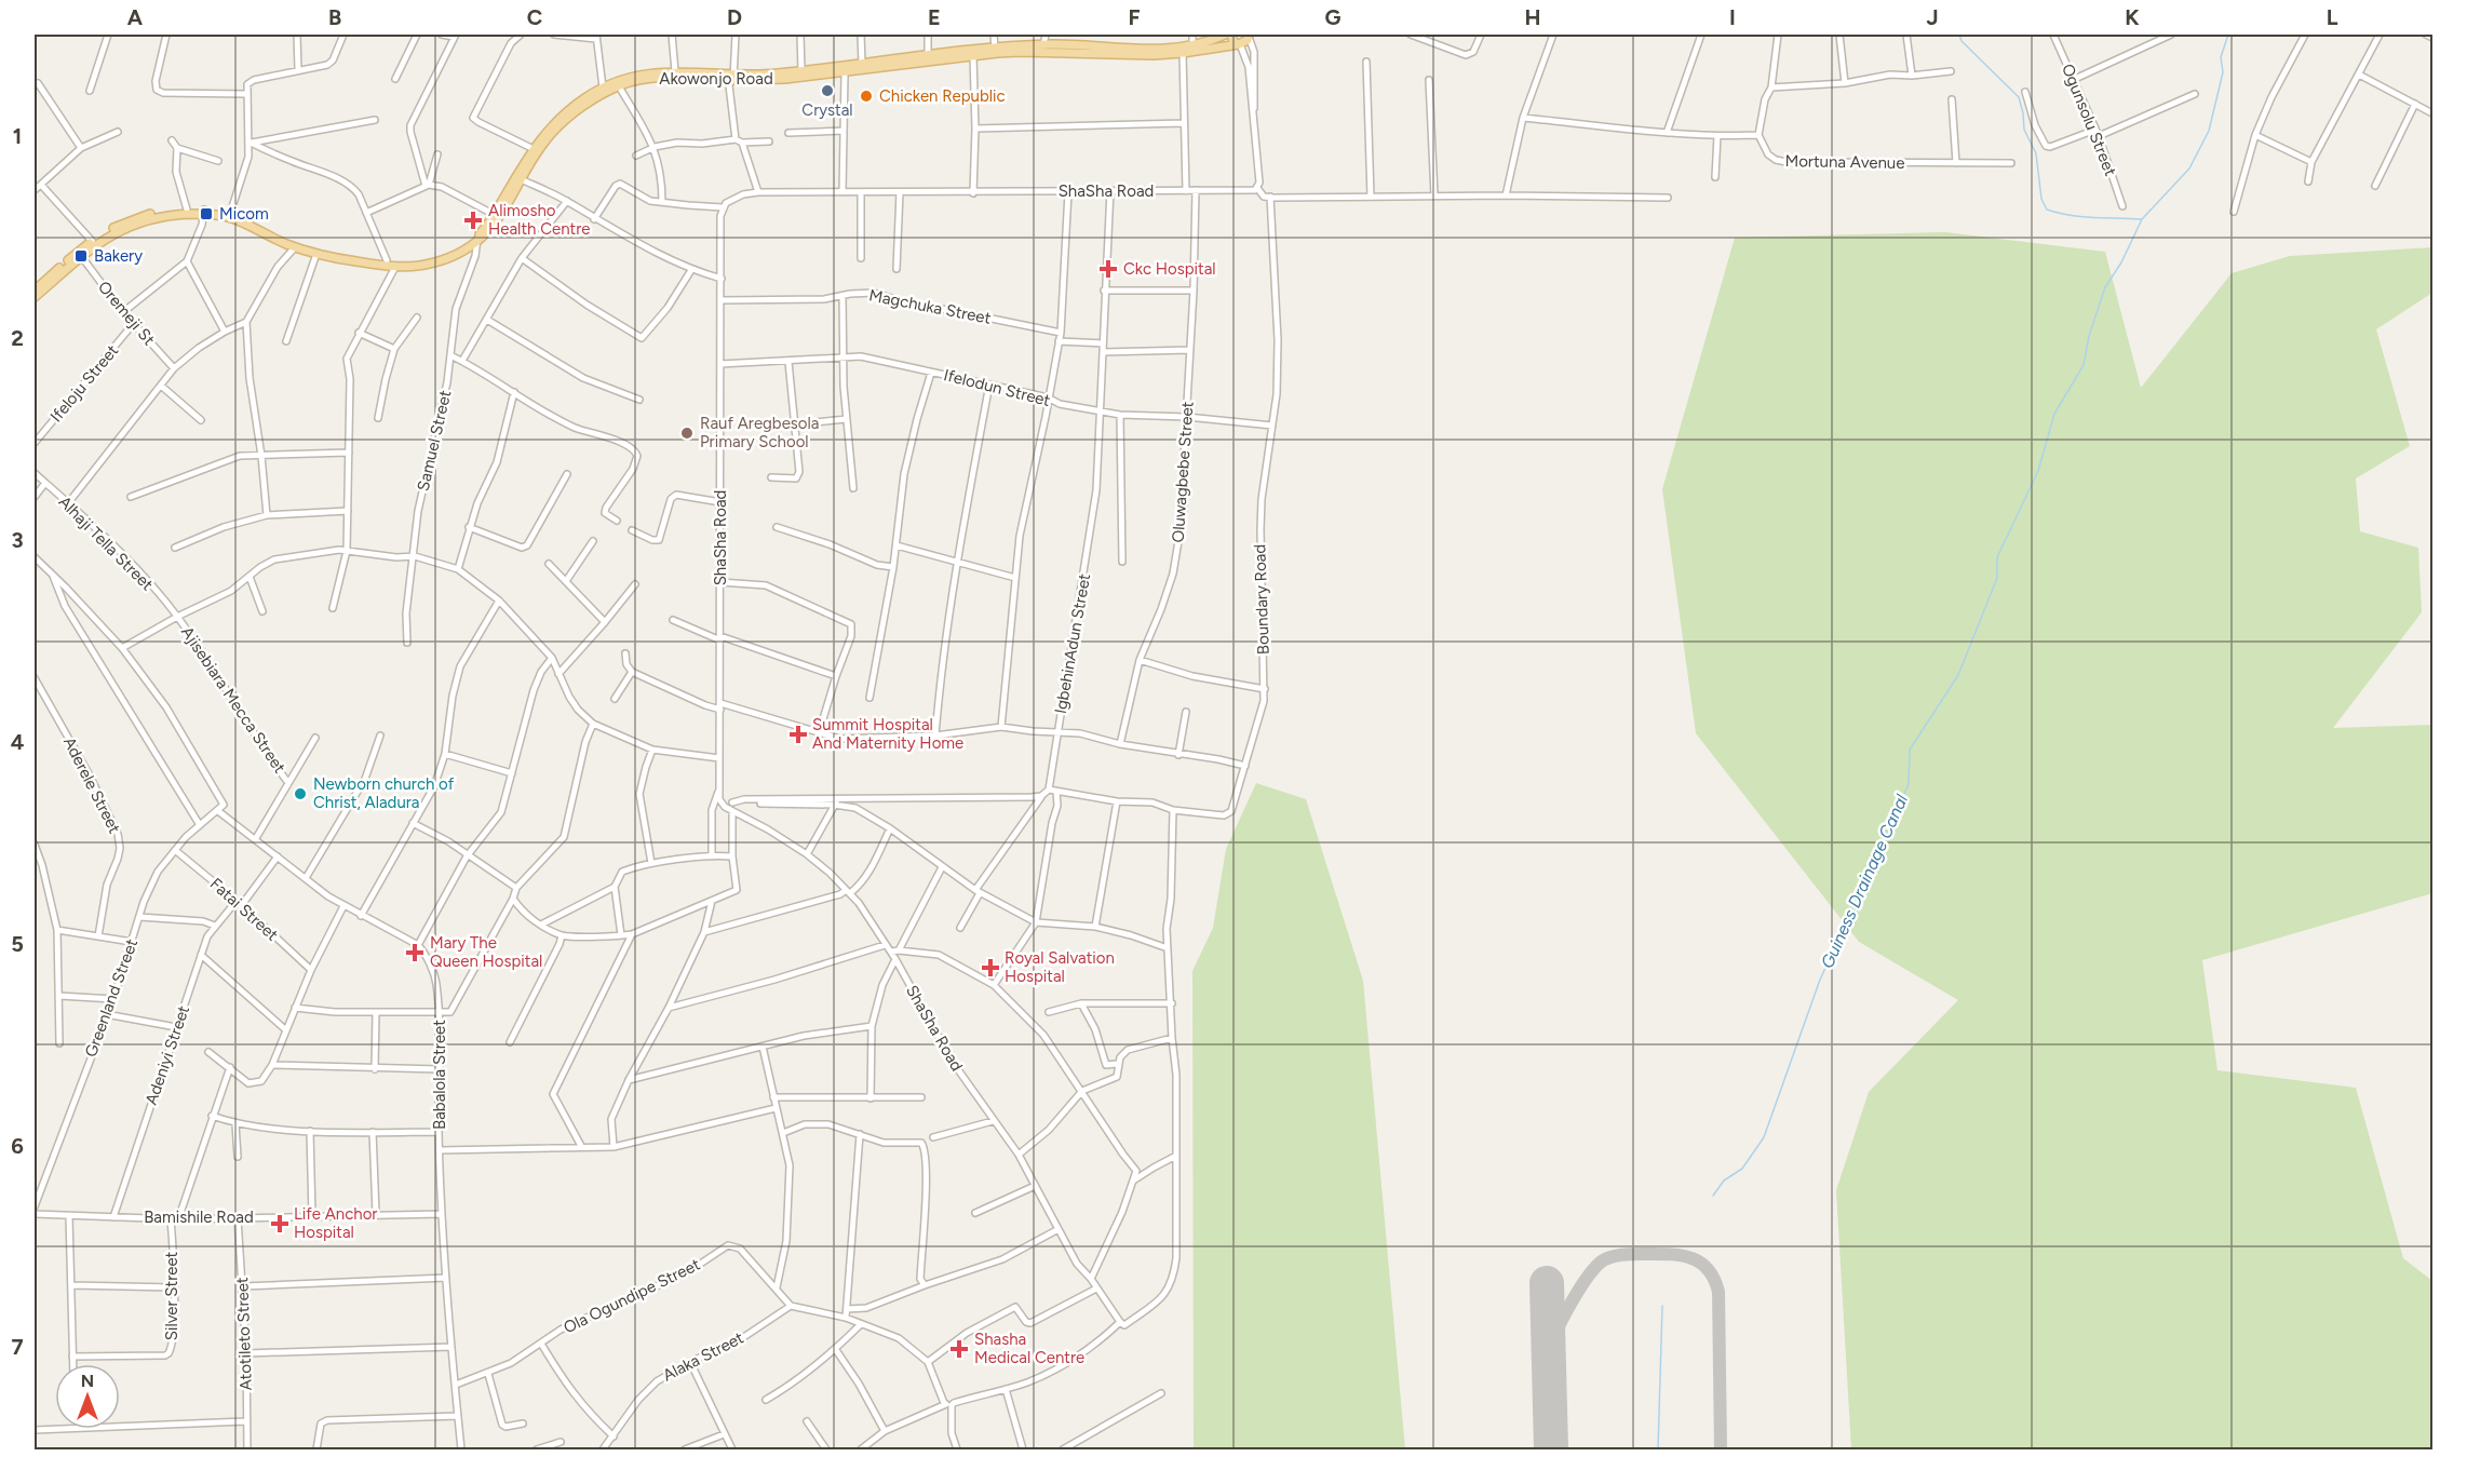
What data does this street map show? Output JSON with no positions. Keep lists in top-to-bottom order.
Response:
{
  "streets": {
    "main road": ["Akowonjo Road"],
    "street": [
      "Ogunsolu Street",
      "Mortuna Avenue",
      "ShaSha Road",
      "Magchuka Street",
      "Oremeji St",
      "Ifeloju Street",
      "Ifelodun Street",
      "Samuel Street",
      "Oluwagbebe Street",
      "Alhaji Tella Street",
      "Boundary Road",
      "IgbehinAdun Street",
      "Ajisebiara Mecca Street",
      "Aderele Street",
      "Fatai Street",
      "Greenland Street",
      "Adeniyi Street",
      "Babalola Street",
      "Bamishile Road",
      "Silver Street",
      "Ola Ogundipe Street",
      "Atotileto Street",
      "Alaka Street"
    ]
  },
  "crossings": [
    ["Akowonjo Road", "Oremeji St"],
    ["Akowonjo Road", "Samuel Street"],
    ["ShaSha Road", "Magchuka Street"],
    ["ShaSha Road", "Ifelodun Street"],
    ["ShaSha Road", "Oluwagbebe Street"],
    ["ShaSha Road", "IgbehinAdun Street"],
    ["Oremeji St", "Ifeloju Street"],
    ["Ifelodun Street", "Oluwagbebe Street"],
    ["Ifelodun Street", "Boundary Road"],
    ["Ifelodun Street", "IgbehinAdun Street"],
    ["Alhaji Tella Street", "Ajisebiara Mecca Street"],
    ["Boundary Road", "IgbehinAdun Street"],
    ["Fatai Street", "Greenland Street"],
    ["Fatai Street", "Adeniyi Street"],
    ["Adeniyi Street", "Bamishile Road"],
    ["Babalola Street", "Bamishile Road"],
    ["Babalola Street", "Ola Ogundipe Street"],
    ["Bamishile Road", "Silver Street"],
    ["Bamishile Road", "Atotileto Street"],
    ["Ola Ogundipe Street", "Alaka Street"]
  ],
  "water": ["Guiness Drainage Canal"],
  "places": {
    "other": [
      "Crystal",
      "Chicken Republic",
      "Rauf Aregbesola Primary School",
      "Newborn church of Christ, Aladura"
    ],
    "transit": ["Micom", "Bakery"],
    "health": [
      "Alimosho Health Centre",
      "Ckc Hospital",
      "Summit Hospital And Maternity Home",
      "Mary The Queen Hospital",
      "Royal Salvation Hospital",
      "Life Anchor Hospital",
      "Shasha Medical Centre"
    ]
  },
  "north": "top",
  "grid": {
    "columns": [
      "A",
      "B",
      "C",
      "D",
      "E",
      "F",
      "G",
      "H",
      "I",
      "J",
      "K",
      "L"
    ],
    "rows": [
      "1",
      "2",
      "3",
      "4",
      "5",
      "6",
      "7"
    ]
  }
}
